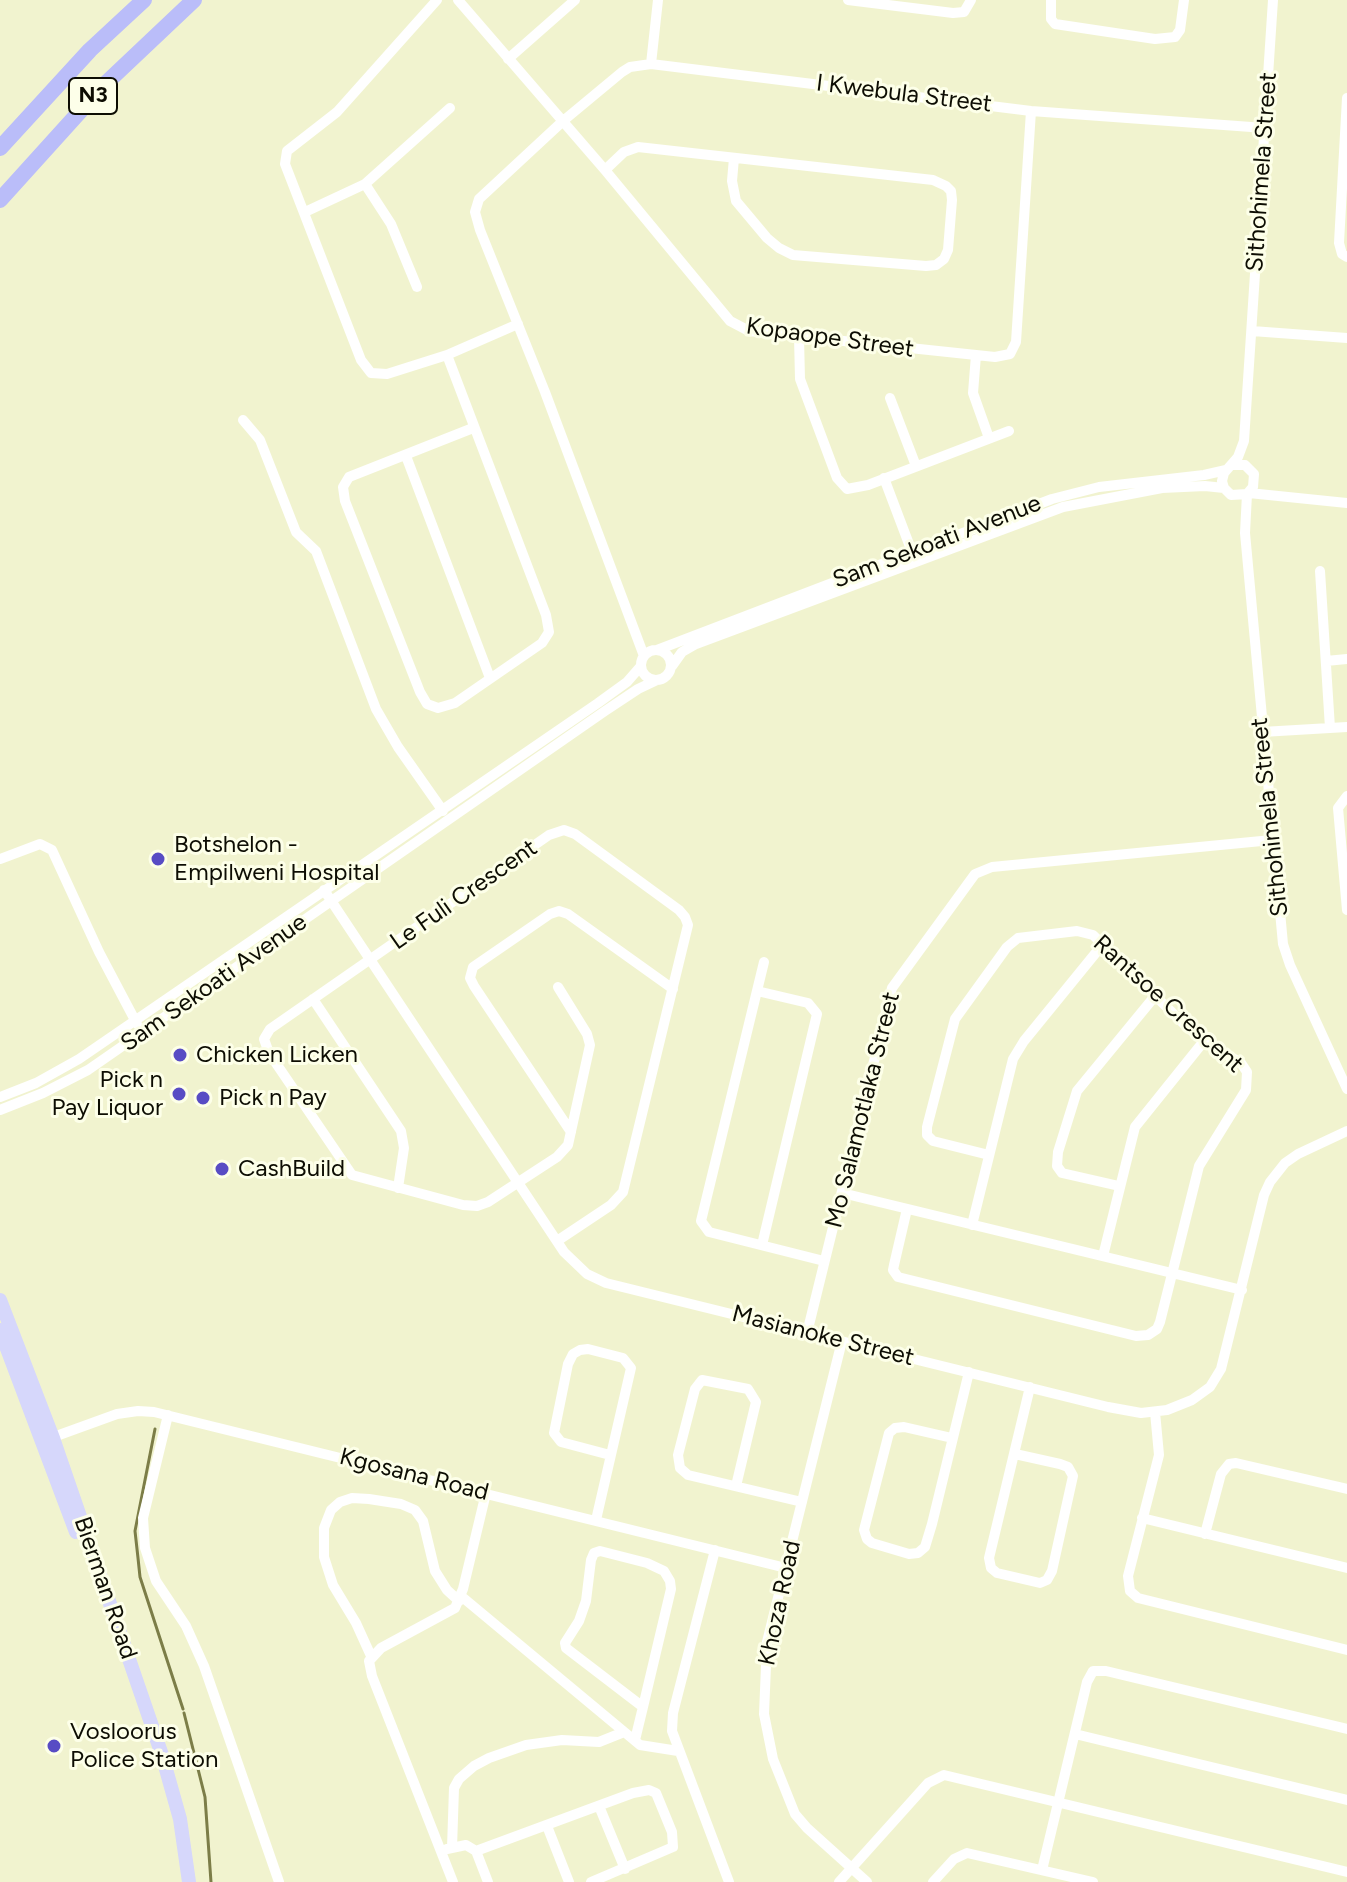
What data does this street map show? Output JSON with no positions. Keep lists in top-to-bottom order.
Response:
{
  "streets": {
    "highway": ["N3"],
    "main road": ["Bierman Road"],
    "street": [
      "I Kwebula Street",
      "Sithohimela Street",
      "Kopaope Street",
      "Sam Sekoati Avenue",
      "Le Fuli Crescent",
      "Rantsoe Crescent",
      "Mo Salamotlaka Street",
      "Masianoke Street",
      "Kgosana Road",
      "Khoza Road"
    ]
  },
  "crossings": [
    ["I Kwebula Street", "Sithohimela Street"],
    ["I Kwebula Street", "Kopaope Street"],
    ["Sithohimela Street", "Sam Sekoati Avenue"],
    ["Sithohimela Street", "Mo Salamotlaka Street"],
    ["Sam Sekoati Avenue", "Masianoke Street"],
    ["Le Fuli Crescent", "Masianoke Street"],
    ["Mo Salamotlaka Street", "Masianoke Street"],
    ["Masianoke Street", "Khoza Road"],
    ["Kgosana Road", "Bierman Road"],
    ["Kgosana Road", "Khoza Road"]
  ],
  "places": [
    "Botshelon - Empilweni Hospital",
    "Chicken Licken",
    "Pick n Pay Liquor",
    "Pick n Pay",
    "CashBuild",
    "Vosloorus Police Station"
  ]
}
